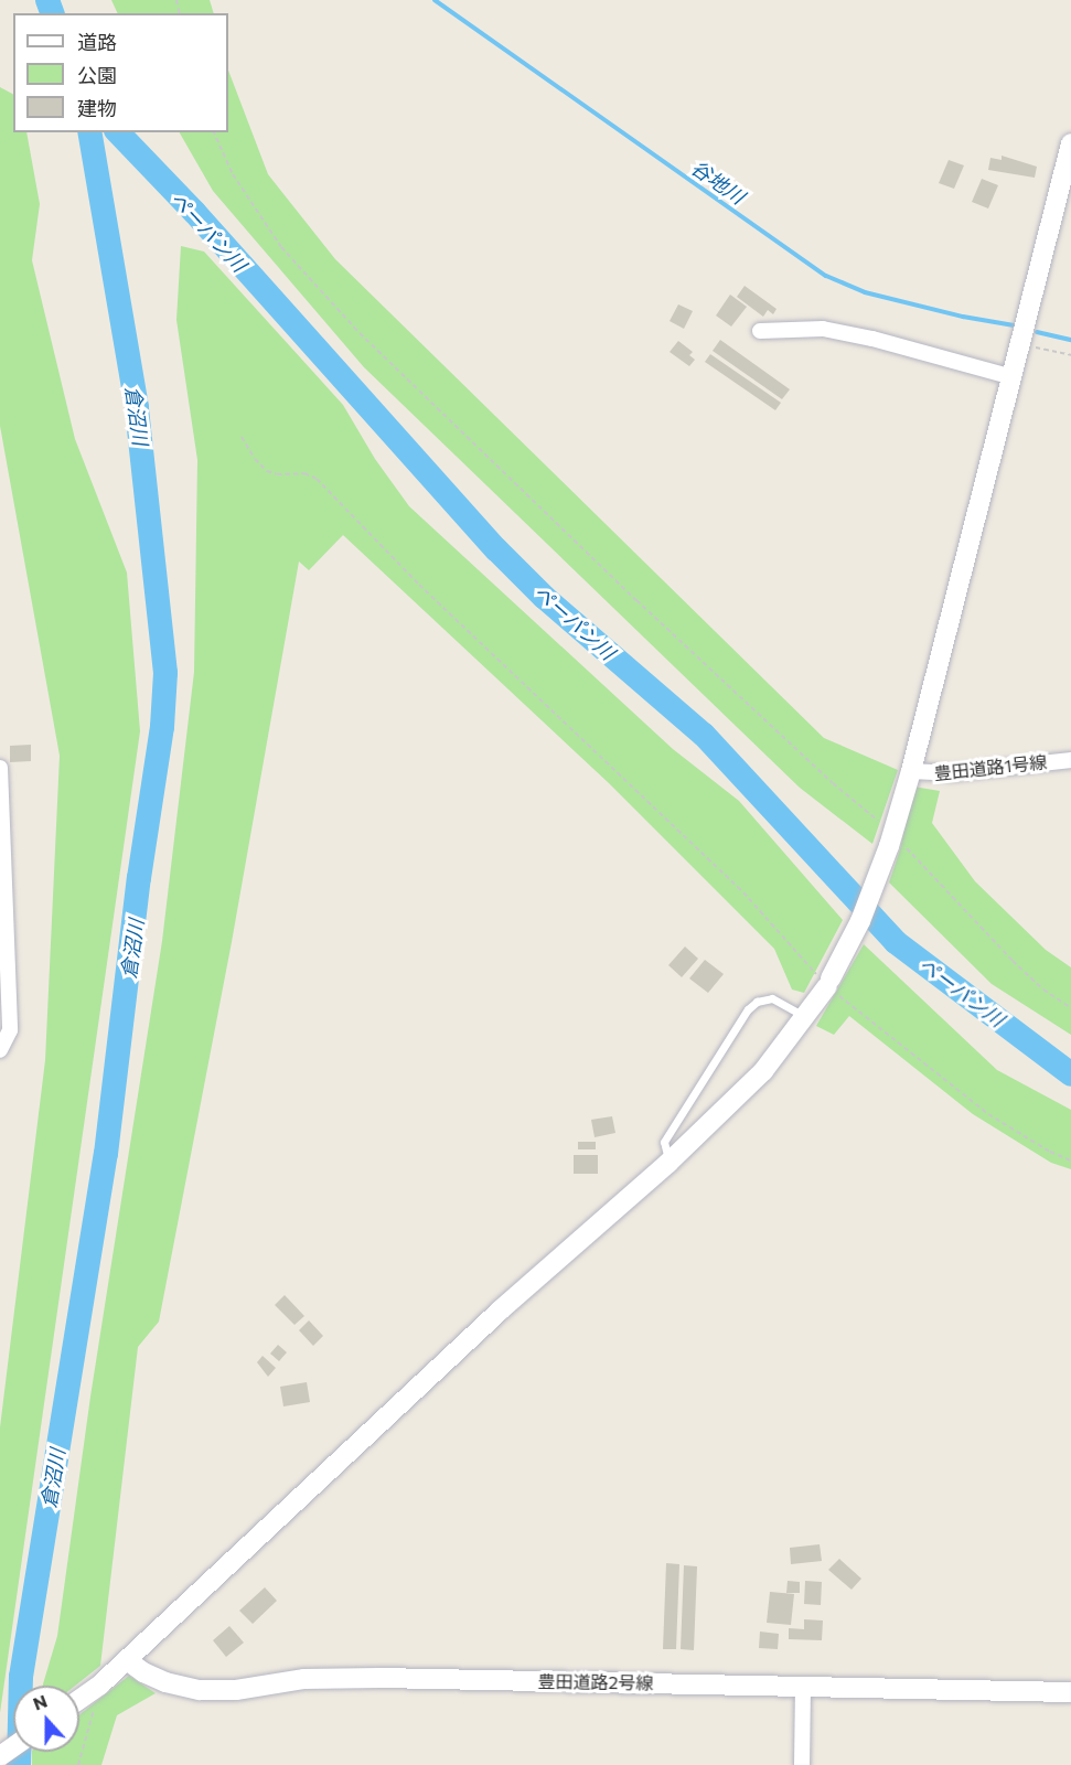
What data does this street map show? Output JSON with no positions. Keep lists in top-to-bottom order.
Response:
{
  "streets": {
    "street": ["豊田道路1号線", "豊田道路2号線"]
  },
  "water": ["谷地川", "ペーパン川", "倉沼川"],
  "legend": ["道路", "公園", "建物"],
  "north": "top"
}
